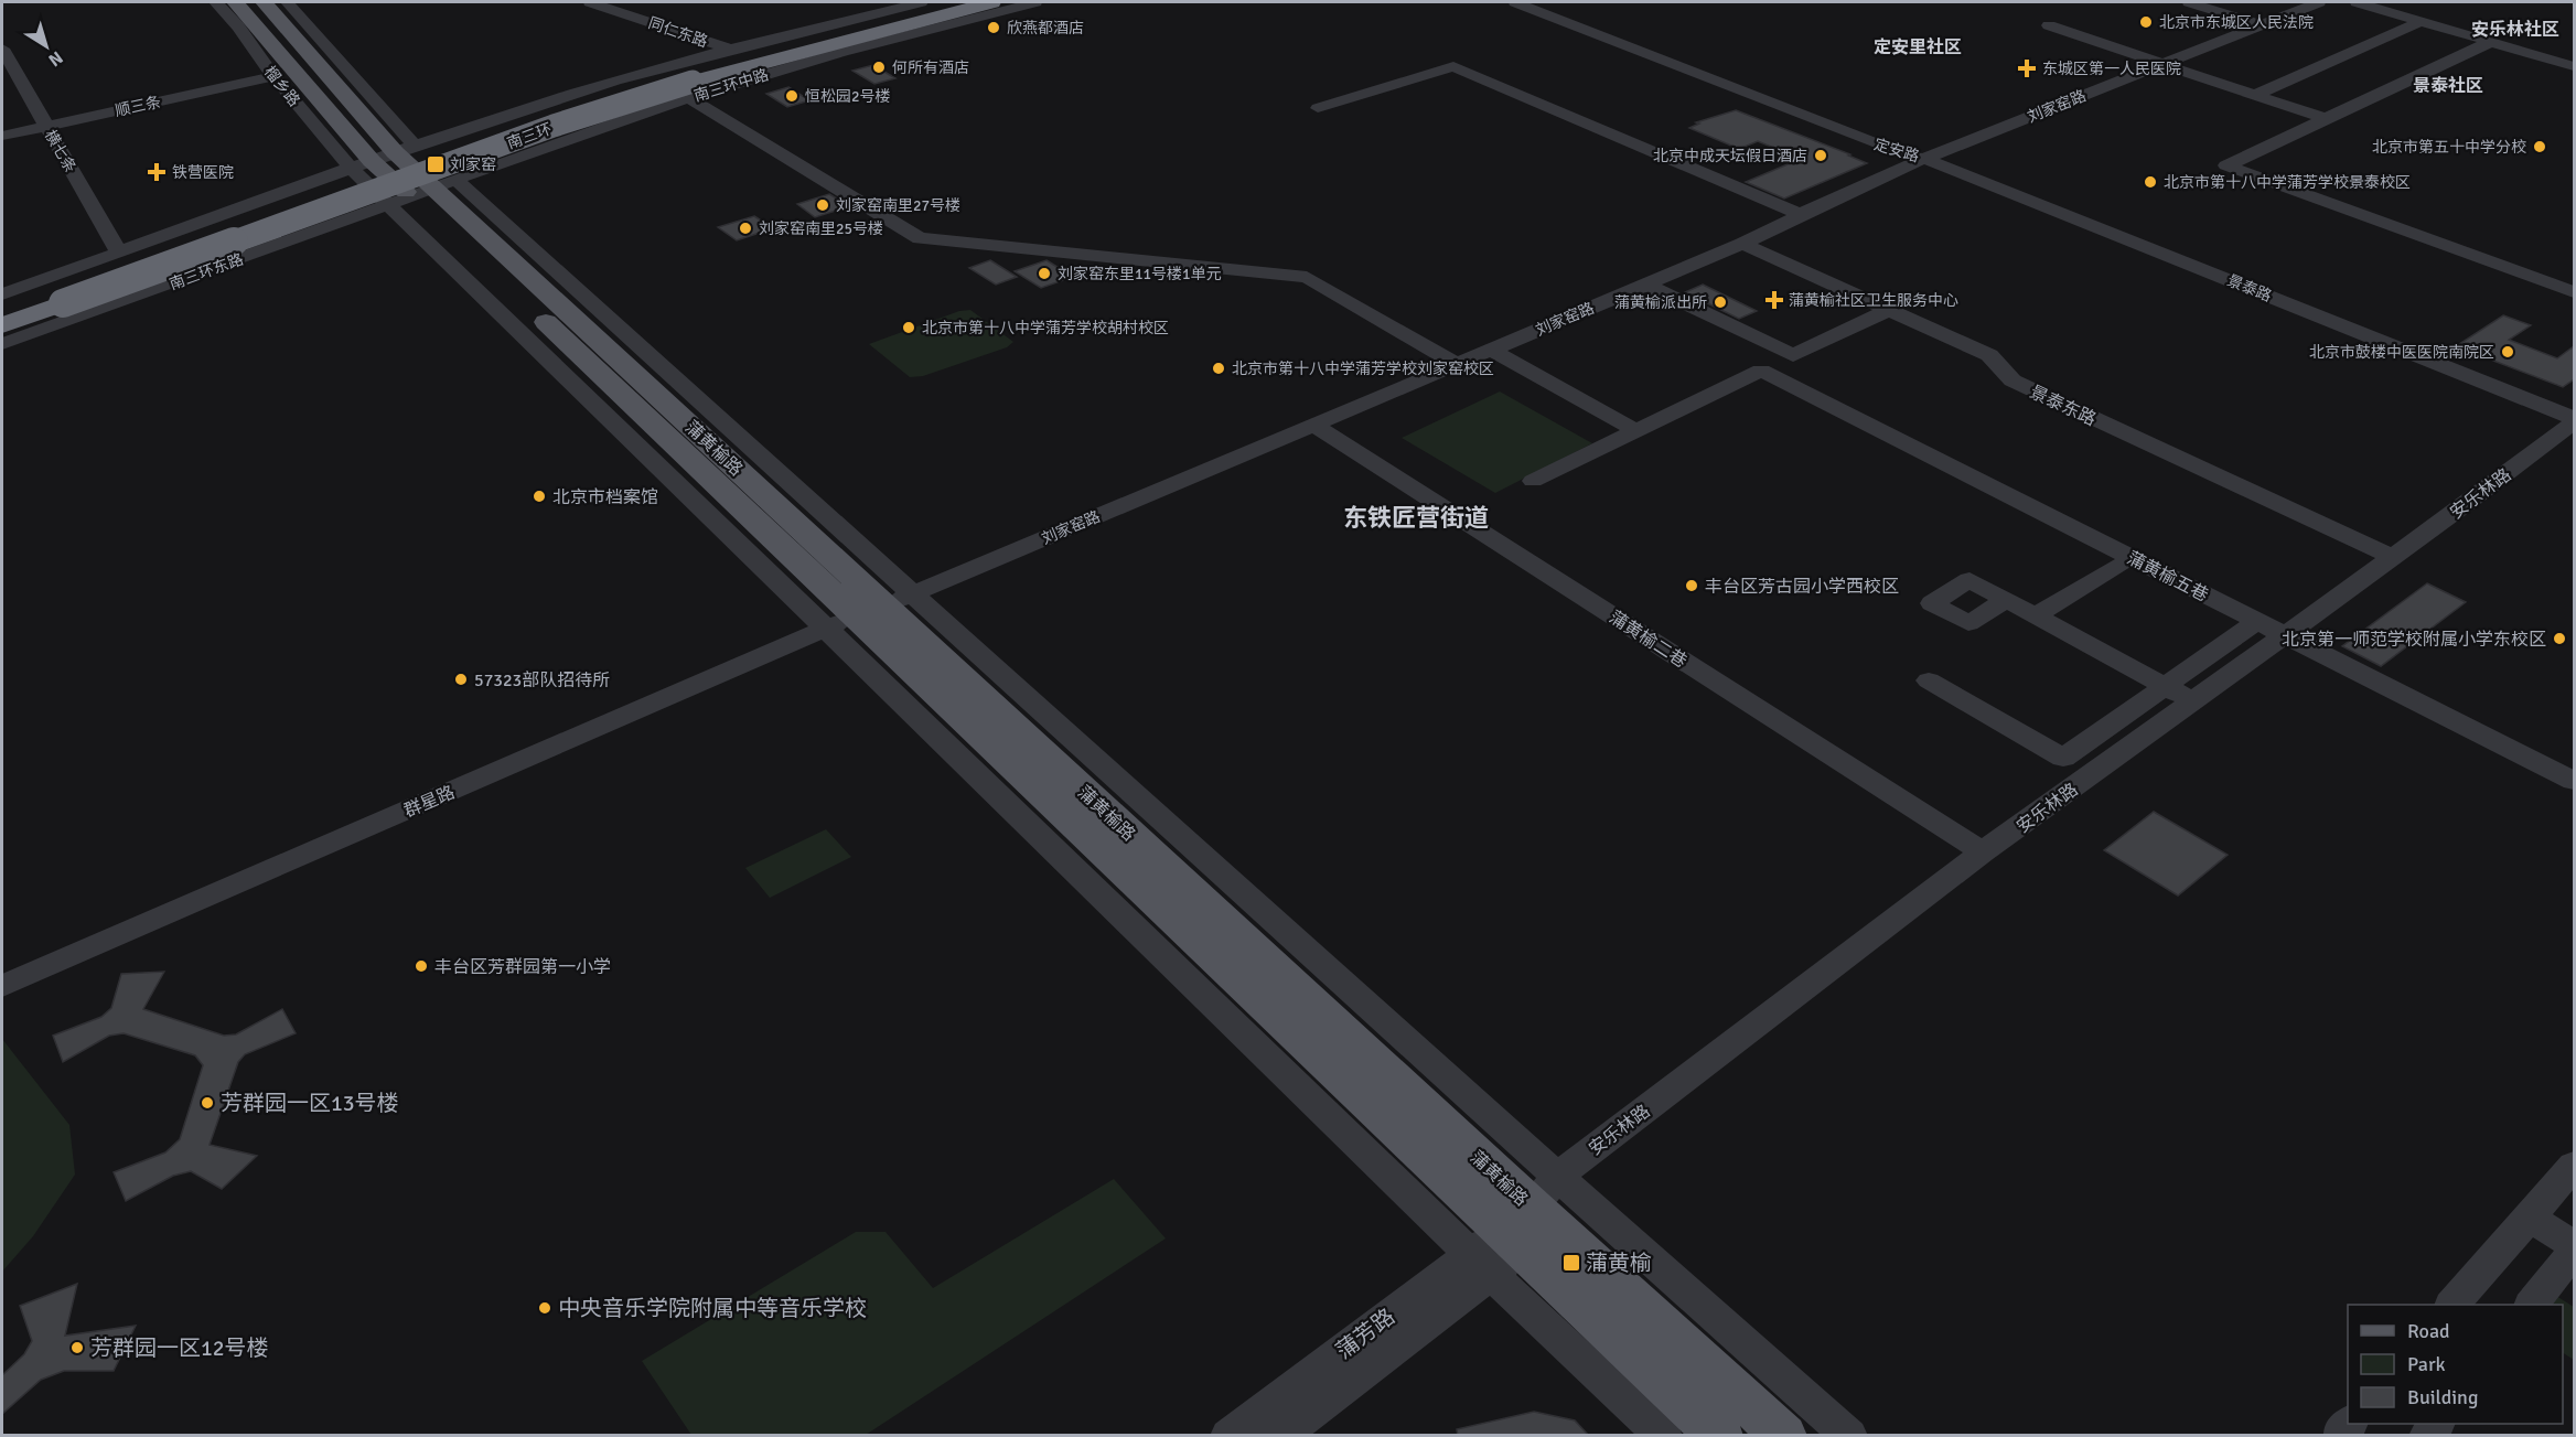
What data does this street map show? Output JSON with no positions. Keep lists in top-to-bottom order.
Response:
{
  "streets": {
    "highway": ["南三环"],
    "main road": ["榴乡路", "蒲黄榆路"],
    "street": [
      "同仁东路",
      "南三环中路",
      "顺三条",
      "刘家窑路",
      "定安路",
      "横七条",
      "南三环东路",
      "景泰路",
      "景泰东路",
      "安乐林路",
      "蒲黄榆五巷",
      "蒲黄榆二巷",
      "群星路",
      "蒲芳路"
    ]
  },
  "crossings": [
    ["同仁东路", "南三环中路"],
    ["南三环中路", "榴乡路"],
    ["南三环中路", "南三环"],
    ["南三环中路", "南三环东路"],
    ["南三环中路", "蒲黄榆路"],
    ["榴乡路", "顺三条"],
    ["顺三条", "横七条"],
    ["刘家窑路", "定安路"],
    ["刘家窑路", "景泰路"],
    ["刘家窑路", "景泰东路"],
    ["刘家窑路", "蒲黄榆路"],
    ["刘家窑路", "蒲黄榆二巷"],
    ["刘家窑路", "群星路"],
    ["南三环", "南三环东路"],
    ["定安路", "景泰路"],
    ["南三环东路", "蒲黄榆路"],
    ["景泰东路", "安乐林路"],
    ["蒲黄榆路", "安乐林路"],
    ["蒲黄榆路", "群星路"],
    ["蒲黄榆路", "蒲芳路"],
    ["安乐林路", "蒲黄榆五巷"],
    ["安乐林路", "蒲黄榆二巷"],
    ["安乐林路", "蒲芳路"]
  ],
  "districts": [
    "安乐林社区",
    "定安里社区",
    "景泰社区",
    "东铁匠营街道"
  ],
  "places": {
    "other": [
      "北京市东城区人民法院",
      "欣燕都酒店",
      "何所有酒店",
      "恒松园2号楼",
      "北京市第五十中学分校",
      "北京中成天坛假日酒店",
      "北京市第十八中学蒲芳学校景泰校区",
      "刘家窑南里27号楼",
      "刘家窑南里25号楼",
      "刘家窑东里11号楼1单元",
      "蒲黄榆派出所",
      "北京市第十八中学蒲芳学校胡村校区",
      "北京市鼓楼中医医院南院区",
      "北京市第十八中学蒲芳学校刘家窑校区",
      "北京市档案馆",
      "丰台区芳古园小学西校区",
      "北京第一师范学校附属小学东校区",
      "57323部队招待所",
      "丰台区芳群园第一小学",
      "芳群园一区13号楼",
      "中央音乐学院附属中等音乐学校",
      "芳群园一区12号楼"
    ],
    "health": ["东城区第一人民医院", "铁营医院", "蒲黄榆社区卫生服务中心"],
    "transit": ["刘家窑", "蒲黄榆"]
  },
  "legend": ["Road", "Park", "Building"],
  "north": "bottom right"
}
